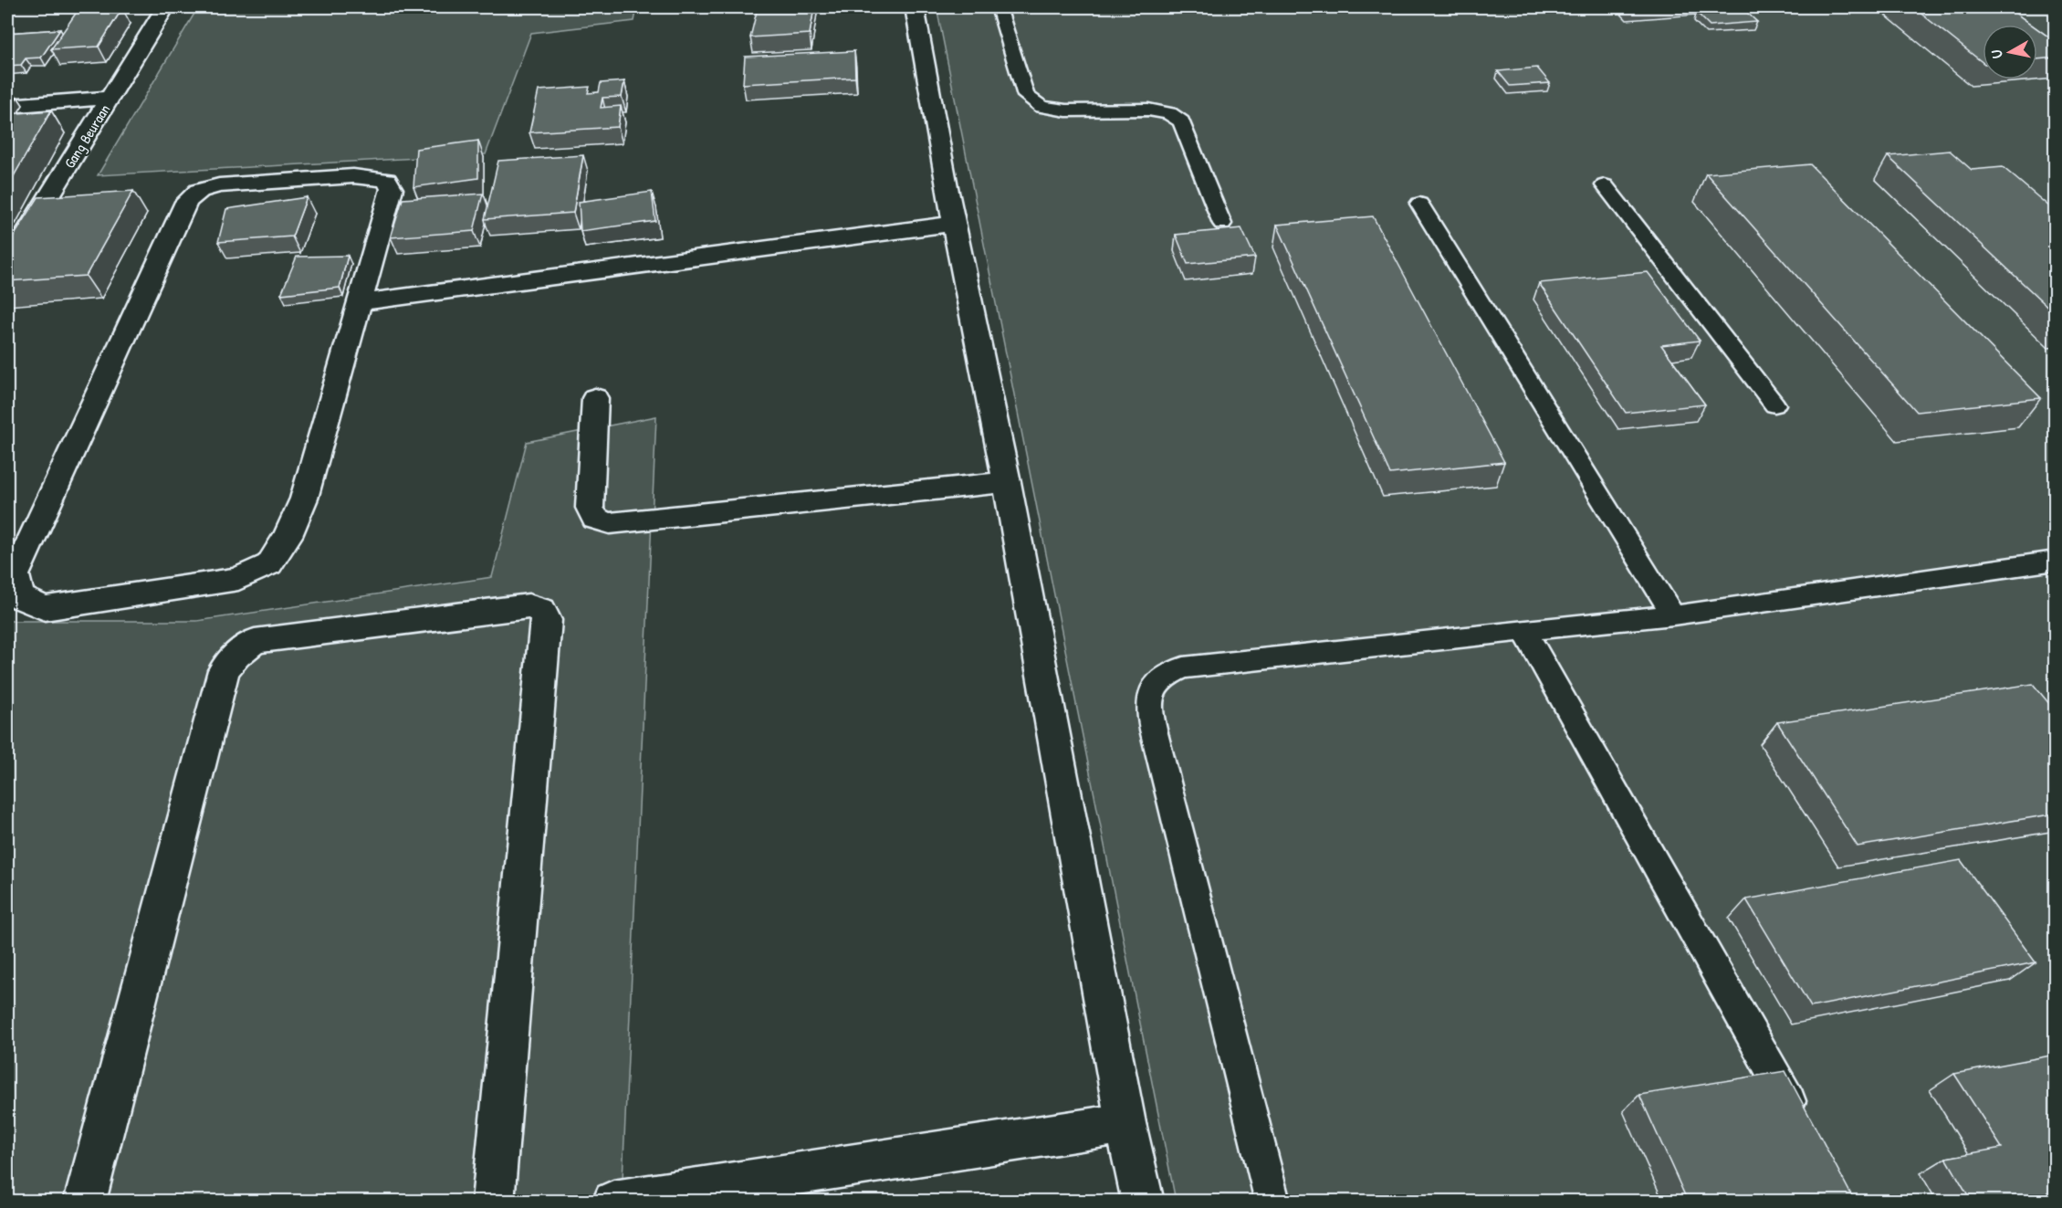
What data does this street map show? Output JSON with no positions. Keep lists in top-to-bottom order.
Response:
{
  "streets": {
    "street": ["Gang Beuraan"]
  },
  "north": "left"
}
